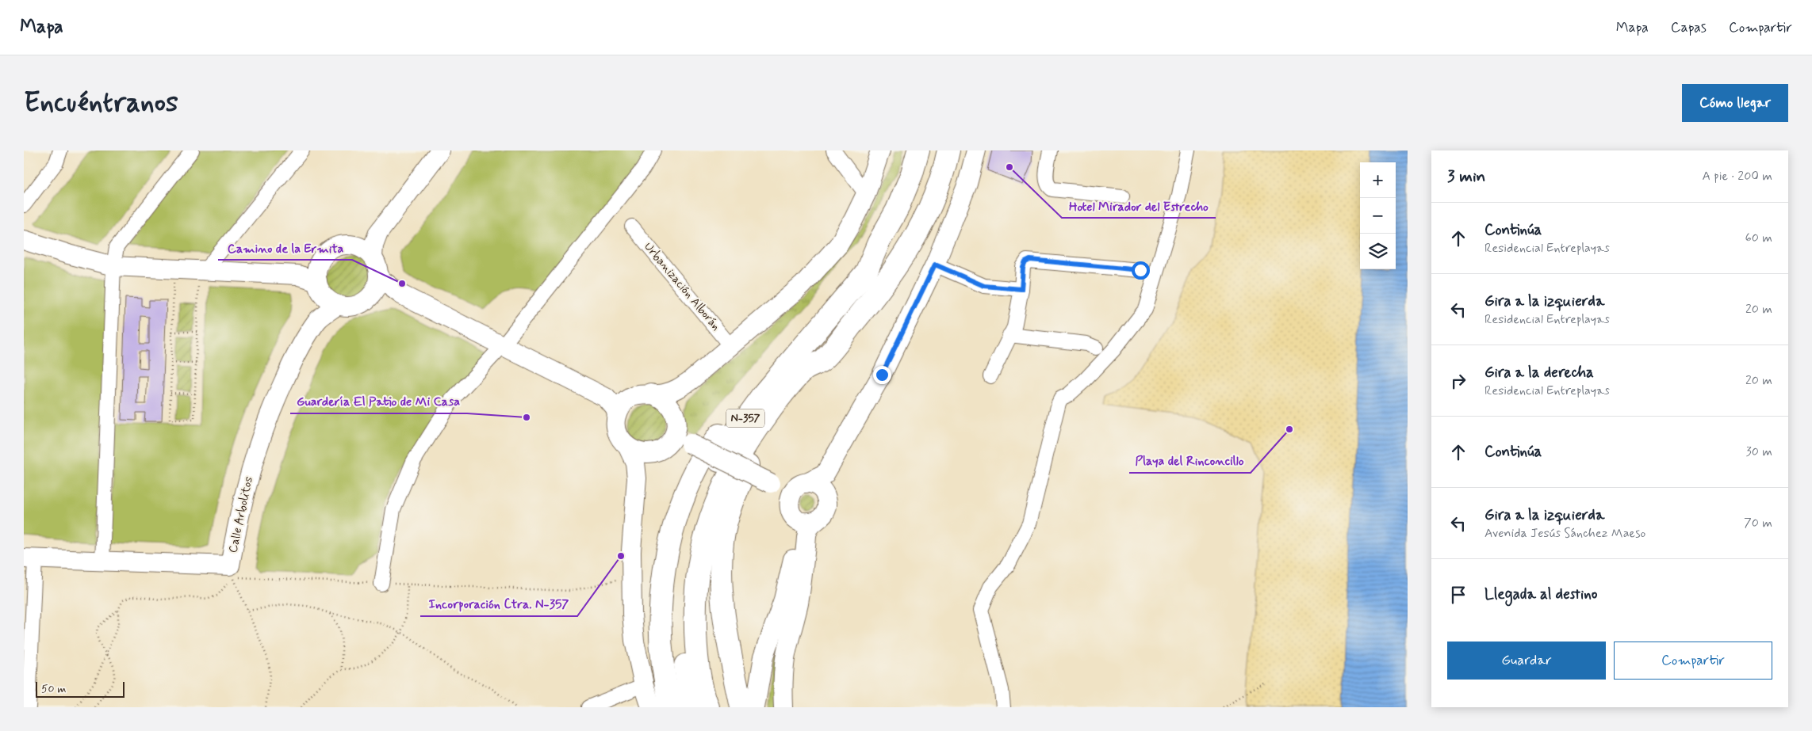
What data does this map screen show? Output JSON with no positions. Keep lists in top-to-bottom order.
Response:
{
  "streets": {
    "highway": ["N-357"],
    "street": ["Urbanización Alborán", "Calle Arbolitos"]
  },
  "places": [
    "Hotel Mirador del Estrecho",
    "Camino de la Ermita",
    "Guardería El Patio de Mi Casa",
    "Playa del Rinconcillo",
    "Incorporación Ctra. N-357"
  ],
  "scale_bar": "50 m",
  "page": {
    "header": "Mapa",
    "nav": ["Mapa", "Capas", "Compartir"],
    "buttons": [
      "Cómo llegar",
      ["Guardar", "Compartir"]
    ],
    "title": "Encuéntranos",
    "heading": ["3 min", "A pie · 200 m"],
    "map_buttons": ["+", "−"],
    "list": [
      ["Continúa", "Residencial Entreplayas", "60 m"],
      ["Gira a la izquierda", "Residencial Entreplayas", "20 m"],
      ["Gira a la derecha", "Residencial Entreplayas", "20 m"],
      ["Continúa", "30 m"],
      ["Gira a la izquierda", "Avenida Jesús Sánchez Maeso", "70 m"],
      "Llegada al destino"
    ],
    "scale": "50 m"
  }
}
